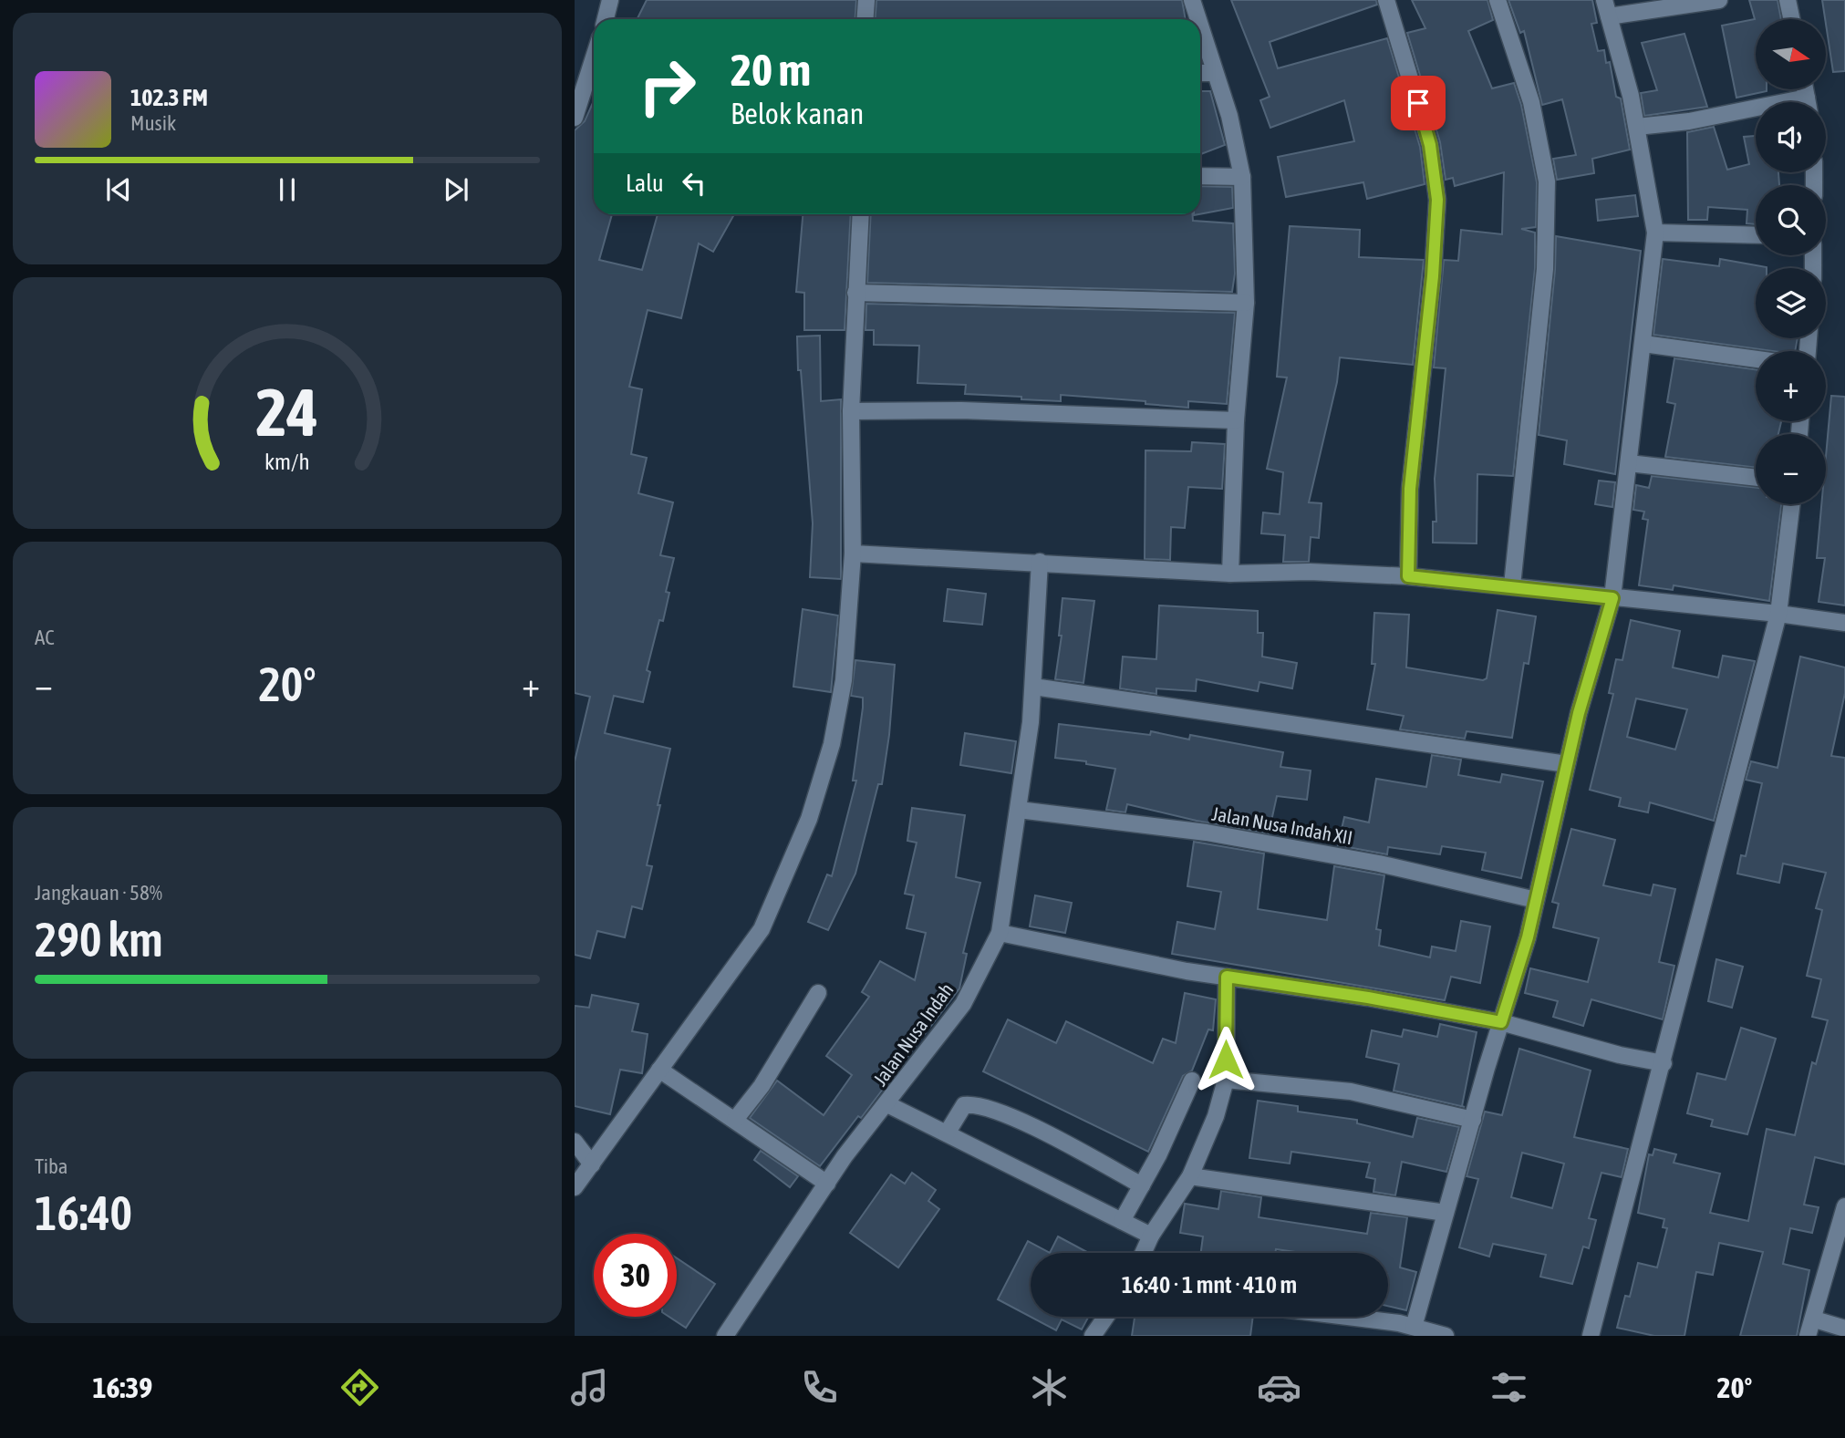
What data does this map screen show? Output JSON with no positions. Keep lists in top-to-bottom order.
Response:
{
  "streets": {
    "street": ["Jalan Nusa Indah XII", "Jalan Nusa Indah"]
  },
  "crossings": [
    ["Jalan Nusa Indah XII", "Jalan Nusa Indah"]
  ],
  "north": "right",
  "page": {
    "map_buttons": ["+", "−"],
    "turn": ["20 m", "Belok kanan"],
    "song": ["102.3 FM", "Musik"],
    "then": "Lalu",
    "tile": [
      "AC",
      ["Jangkauan · 58%", "290 km"],
      ["Tiba", "16:40"]
    ],
    "heat": ["−", "20°", "+"],
    "limit": "30",
    "trip": "16:40 · 1 mnt · 410 m",
    "tabs": ["16:39", "20°"],
    "gauge": ["24", "km/h"]
  }
}
